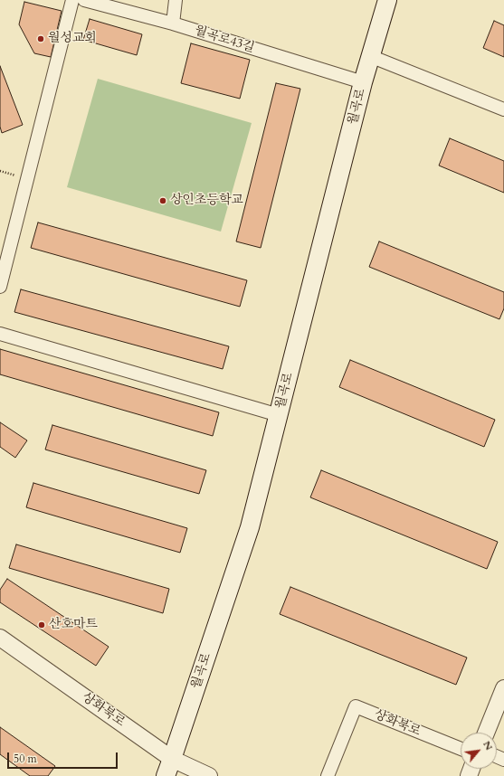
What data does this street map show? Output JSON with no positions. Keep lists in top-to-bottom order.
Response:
{
  "streets": {
    "main road": ["월곡로"],
    "street": ["월곡로43길", "상화북로"]
  },
  "crossings": [
    ["월곡로43길", "월곡로"],
    ["월곡로", "상화북로"]
  ],
  "places": ["월성교회", "상인초등학교", "산호마트"],
  "scale_bar": "50 m",
  "north": "top right"
}
